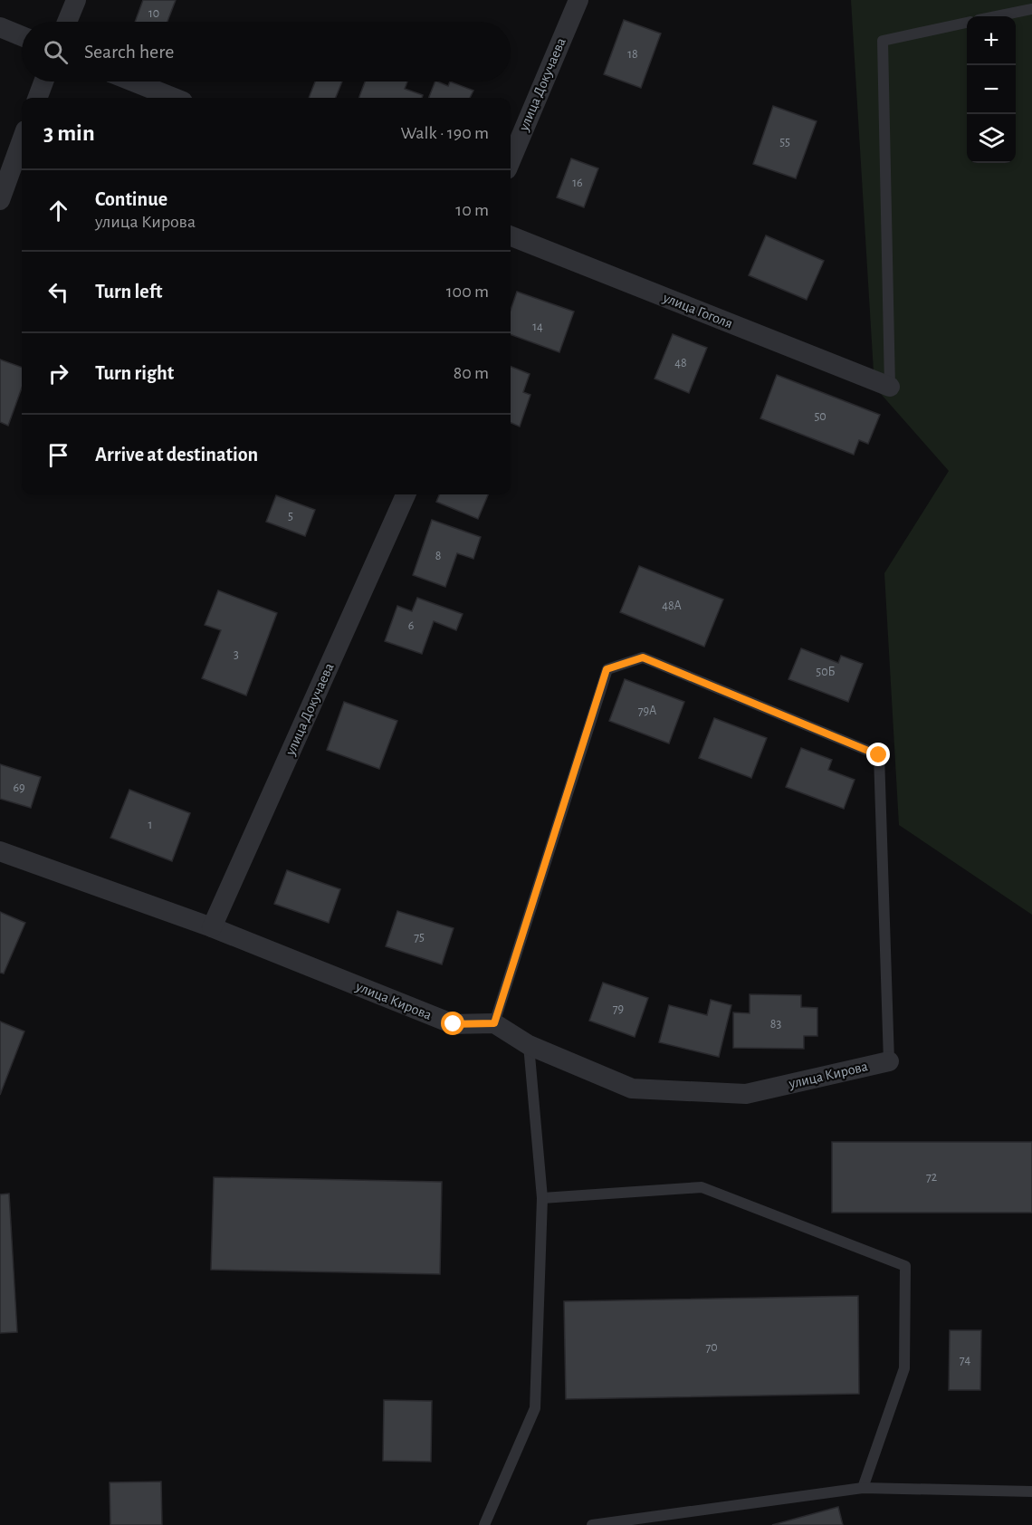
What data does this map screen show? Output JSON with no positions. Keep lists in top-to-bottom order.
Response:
{
  "streets": {
    "street": ["улица Докучаева", "улица Гоголя", "улица Кирова"]
  },
  "crossings": [
    ["улица Докучаева", "улица Кирова"]
  ],
  "house_numbers": [
    "10",
    "18",
    "55",
    "16",
    "14",
    "48",
    "50",
    "5",
    "8",
    "48А",
    "6",
    "3",
    "50Б",
    "79А",
    "69",
    "1",
    "75",
    "79",
    "83",
    "72",
    "70",
    "74"
  ],
  "page": {
    "map_buttons": ["+", "−"],
    "search": "Search here",
    "heading": ["3 min", "Walk · 190 m"],
    "list": [
      ["Continue", "улица Кирова", "10 m"],
      ["Turn left", "100 m"],
      ["Turn right", "80 m"],
      "Arrive at destination"
    ]
  }
}
